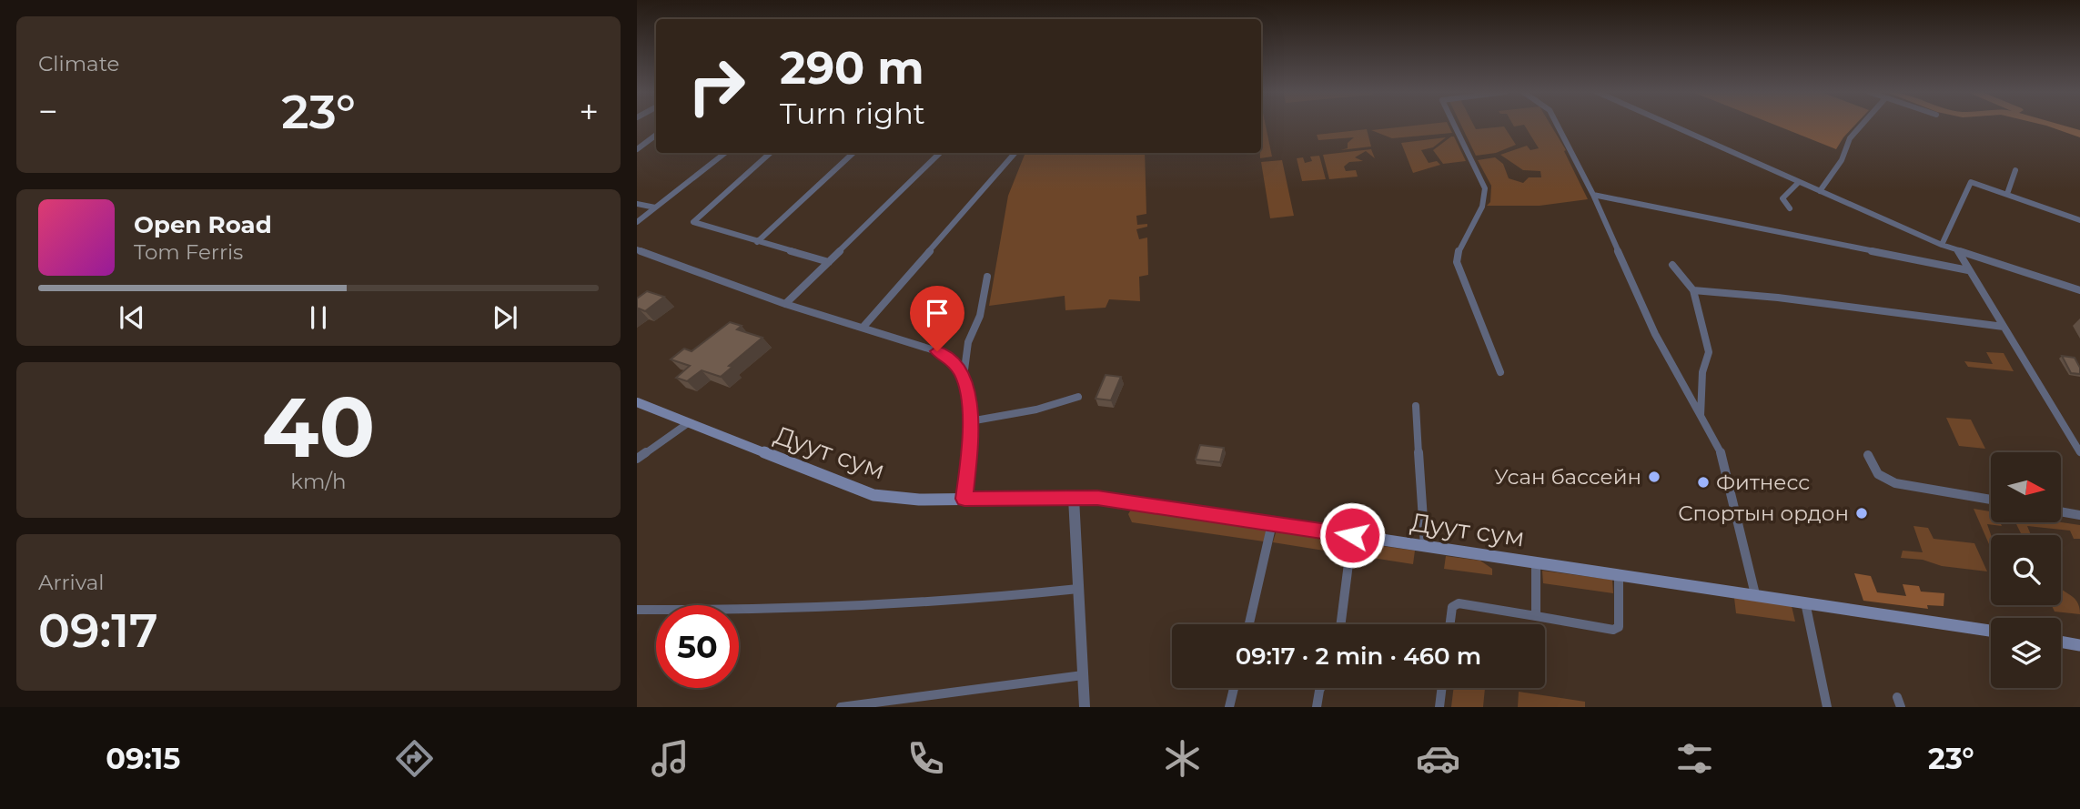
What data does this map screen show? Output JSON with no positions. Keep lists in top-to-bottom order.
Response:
{
  "streets": {
    "main road": ["Дуут сум"]
  },
  "places": ["Усан бассейн", "Фитнесс", "Спортын ордон"],
  "north": "right",
  "page": {
    "tile": [
      "Climate",
      ["40", "km/h"],
      ["Arrival", "09:17"]
    ],
    "turn": ["290 m", "Turn right"],
    "heat": ["−", "23°", "+"],
    "song": ["Open Road", "Tom Ferris"],
    "limit": "50",
    "trip": "09:17 · 2 min · 460 m",
    "tabs": ["09:15", "23°"]
  }
}
